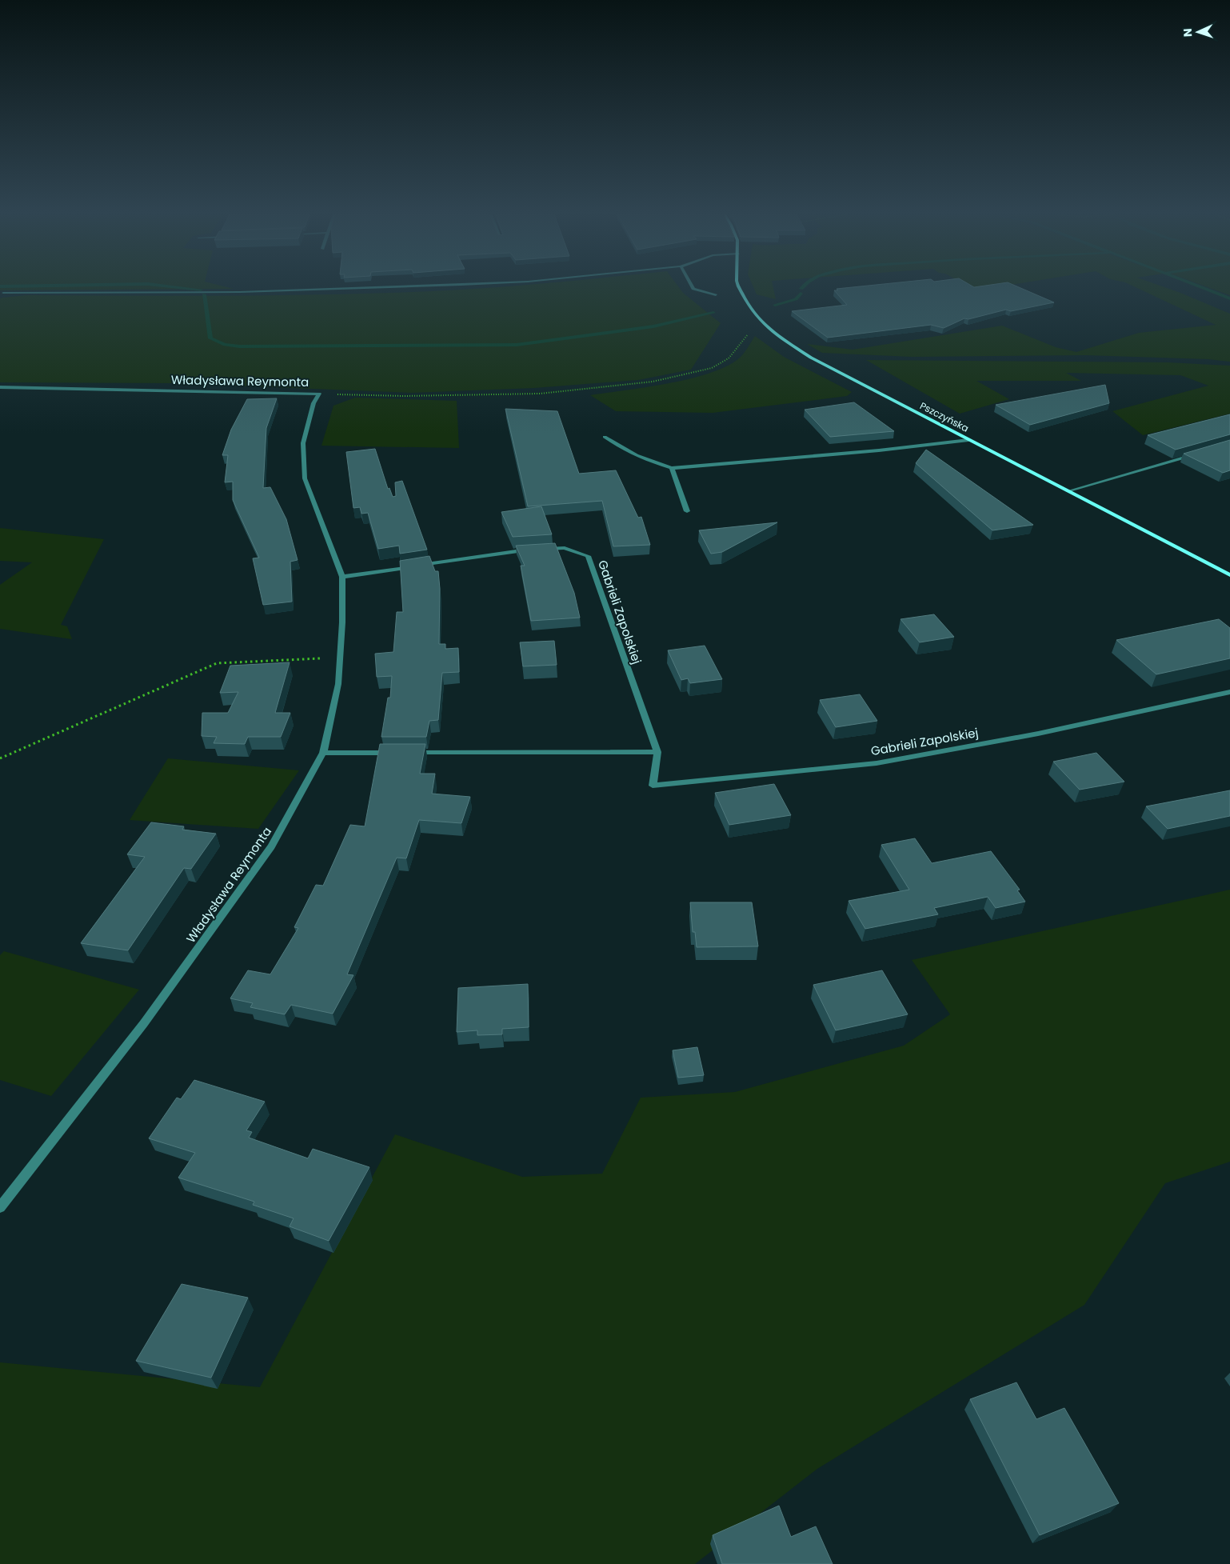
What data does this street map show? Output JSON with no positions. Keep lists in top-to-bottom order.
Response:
{
  "streets": {
    "street": ["Władysława Reymonta", "Pszczyńska", "Gabrieli Zapolskiej"]
  },
  "crossings": [
    ["Władysława Reymonta", "Gabrieli Zapolskiej"]
  ],
  "north": "left"
}
